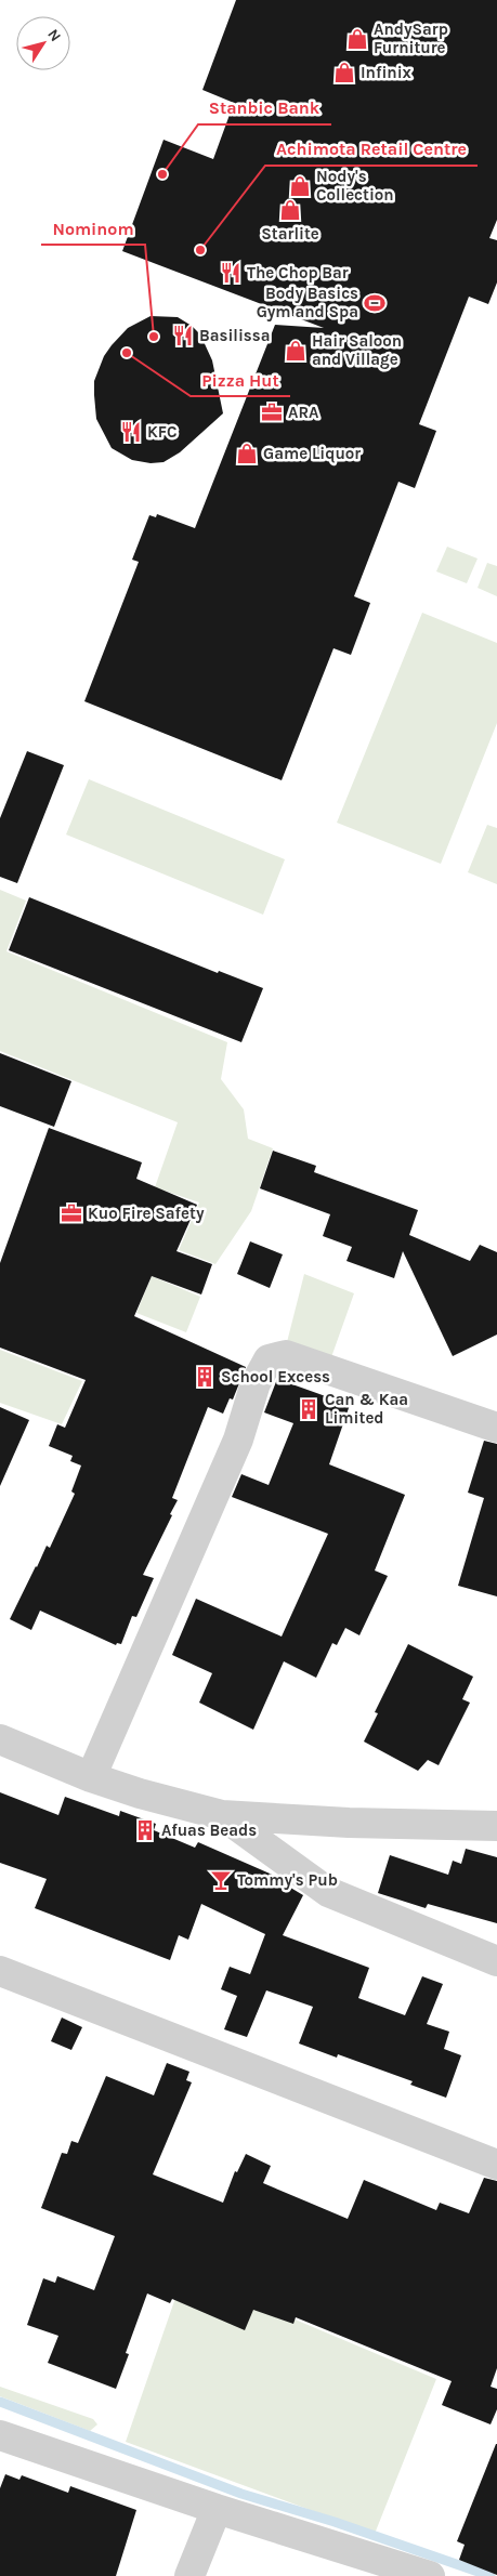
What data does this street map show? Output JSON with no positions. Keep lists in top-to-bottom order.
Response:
{
  "places": {
    "shop": [
      "AndySarp Furniture",
      "Infinix",
      "Nody's Collection",
      "Starlite",
      "Hair Saloon and Village",
      "Game Liquor"
    ],
    "other": [
      "Stanbic Bank",
      "Achimota Retail Centre",
      "Nominom",
      "Pizza Hut"
    ],
    "restaurant": ["The Chop Bar", "Basilissa", "KFC"],
    "sports": ["Body Basics Gym and Spa"],
    "office": ["ARA", "Kuo Fire Safety"],
    "building": ["School Excess", "Can & Kaa Limited", "Afuas Beads"],
    "bar": ["Tommy's Pub"]
  },
  "north": "top right"
}
